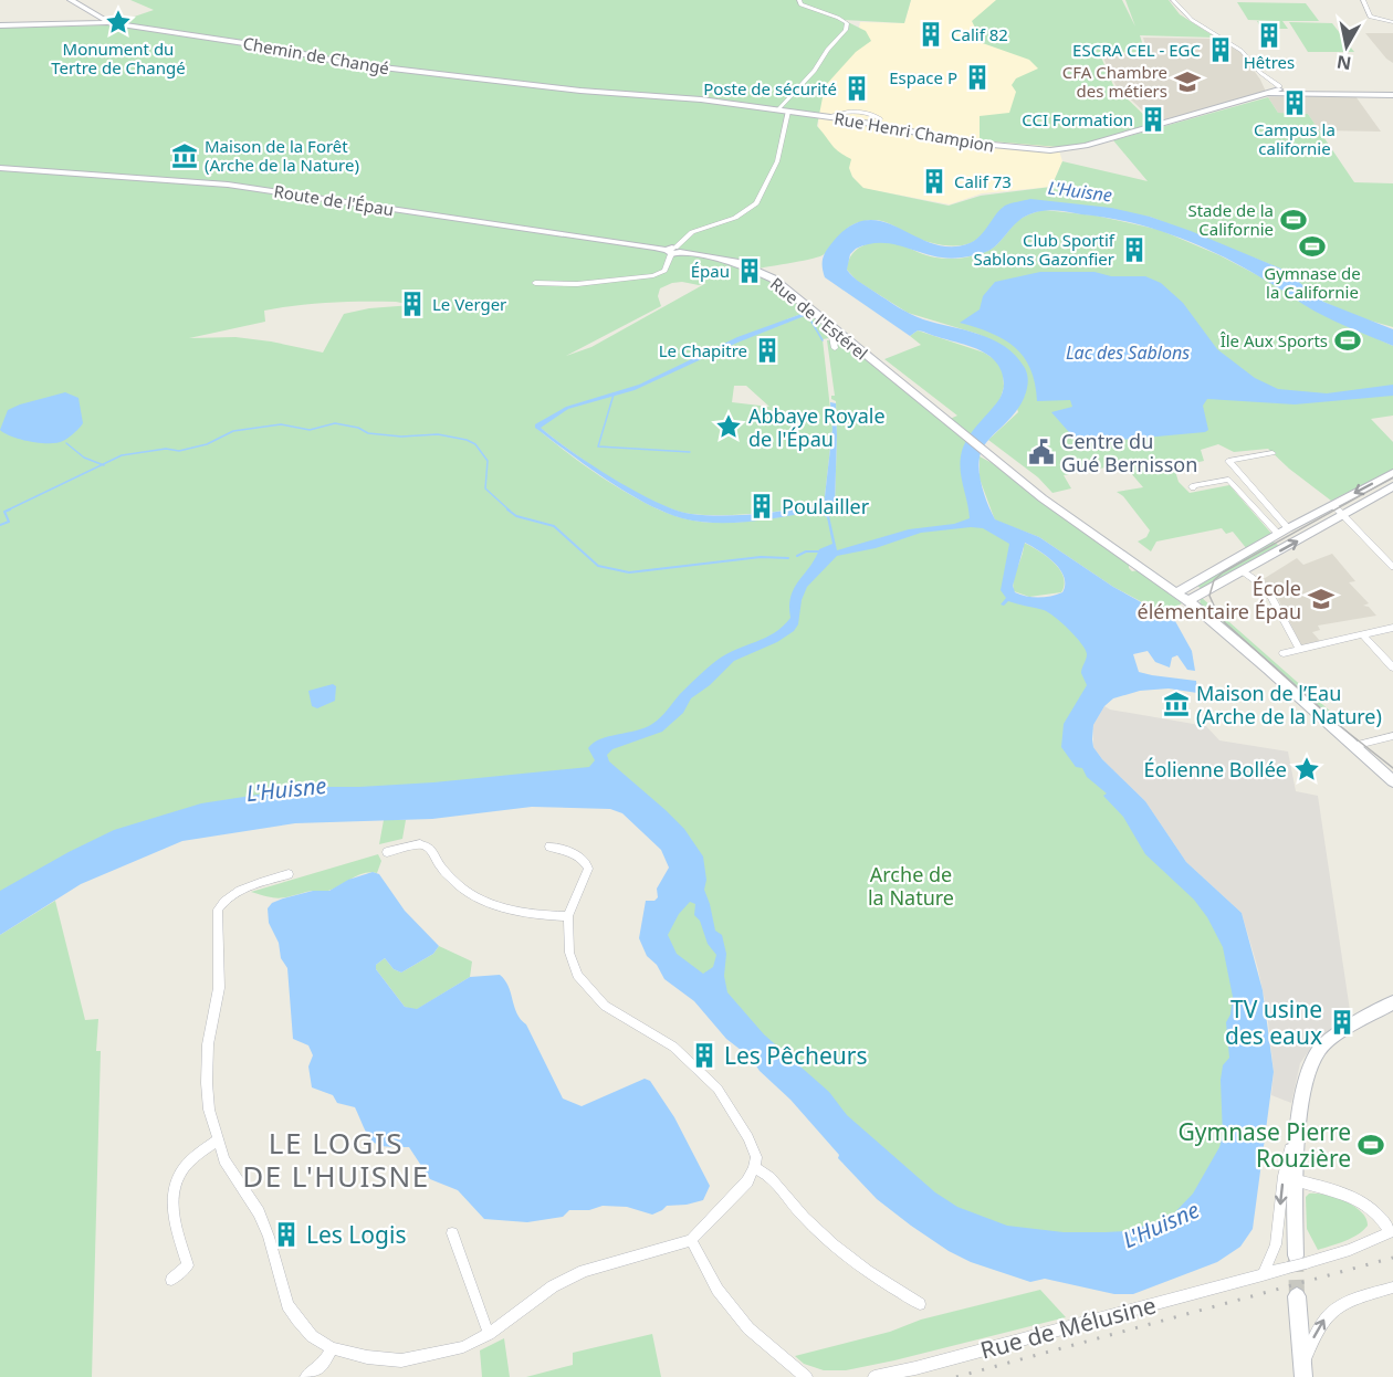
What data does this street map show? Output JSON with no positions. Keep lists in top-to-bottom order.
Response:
{
  "streets": {
    "street": [
      "Chemin de Changé",
      "Rue Henri Champion",
      "Route de l'Épau",
      "Rue de l'Estérel",
      "Rue de Mélusine"
    ]
  },
  "crossings": [
    ["Chemin de Changé", "Rue Henri Champion"],
    ["Route de l'Épau", "Rue de l'Estérel"]
  ],
  "districts": ["LE LOGIS DE L'HUISNE"],
  "water": ["L'Huisne", "Lac des Sablons"],
  "parks": ["Arche de la Nature"],
  "places": {
    "place": ["Monument du Tertre de Changé", "Abbaye Royale de l'Épau", "Éolienne Bollée"],
    "building": [
      "Calif 82",
      "Hêtres",
      "ESCRA CEL - EGC",
      "Espace P",
      "Poste de sécurité",
      "Campus la californie",
      "CCI Formation",
      "Calif 73",
      "Club Sportif Sablons Gazonfier",
      "Épau",
      "Le Verger",
      "Le Chapitre",
      "Poulailler",
      "TV usine des eaux",
      "Les Pêcheurs",
      "Les Logis"
    ],
    "school or university": ["CFA Chambre des métiers", "École élémentaire Épau"],
    "museum": ["Maison de la Forêt (Arche de la Nature)", "Maison de l’Eau (Arche de la Nature)"],
    "sports": [
      "Stade de la Californie",
      "Gymnase de la Californie",
      "Île Aux Sports",
      "Gymnase Pierre Rouzière"
    ],
    "public building": ["Centre du Gué Bernisson"]
  },
  "north": "bottom"
}
